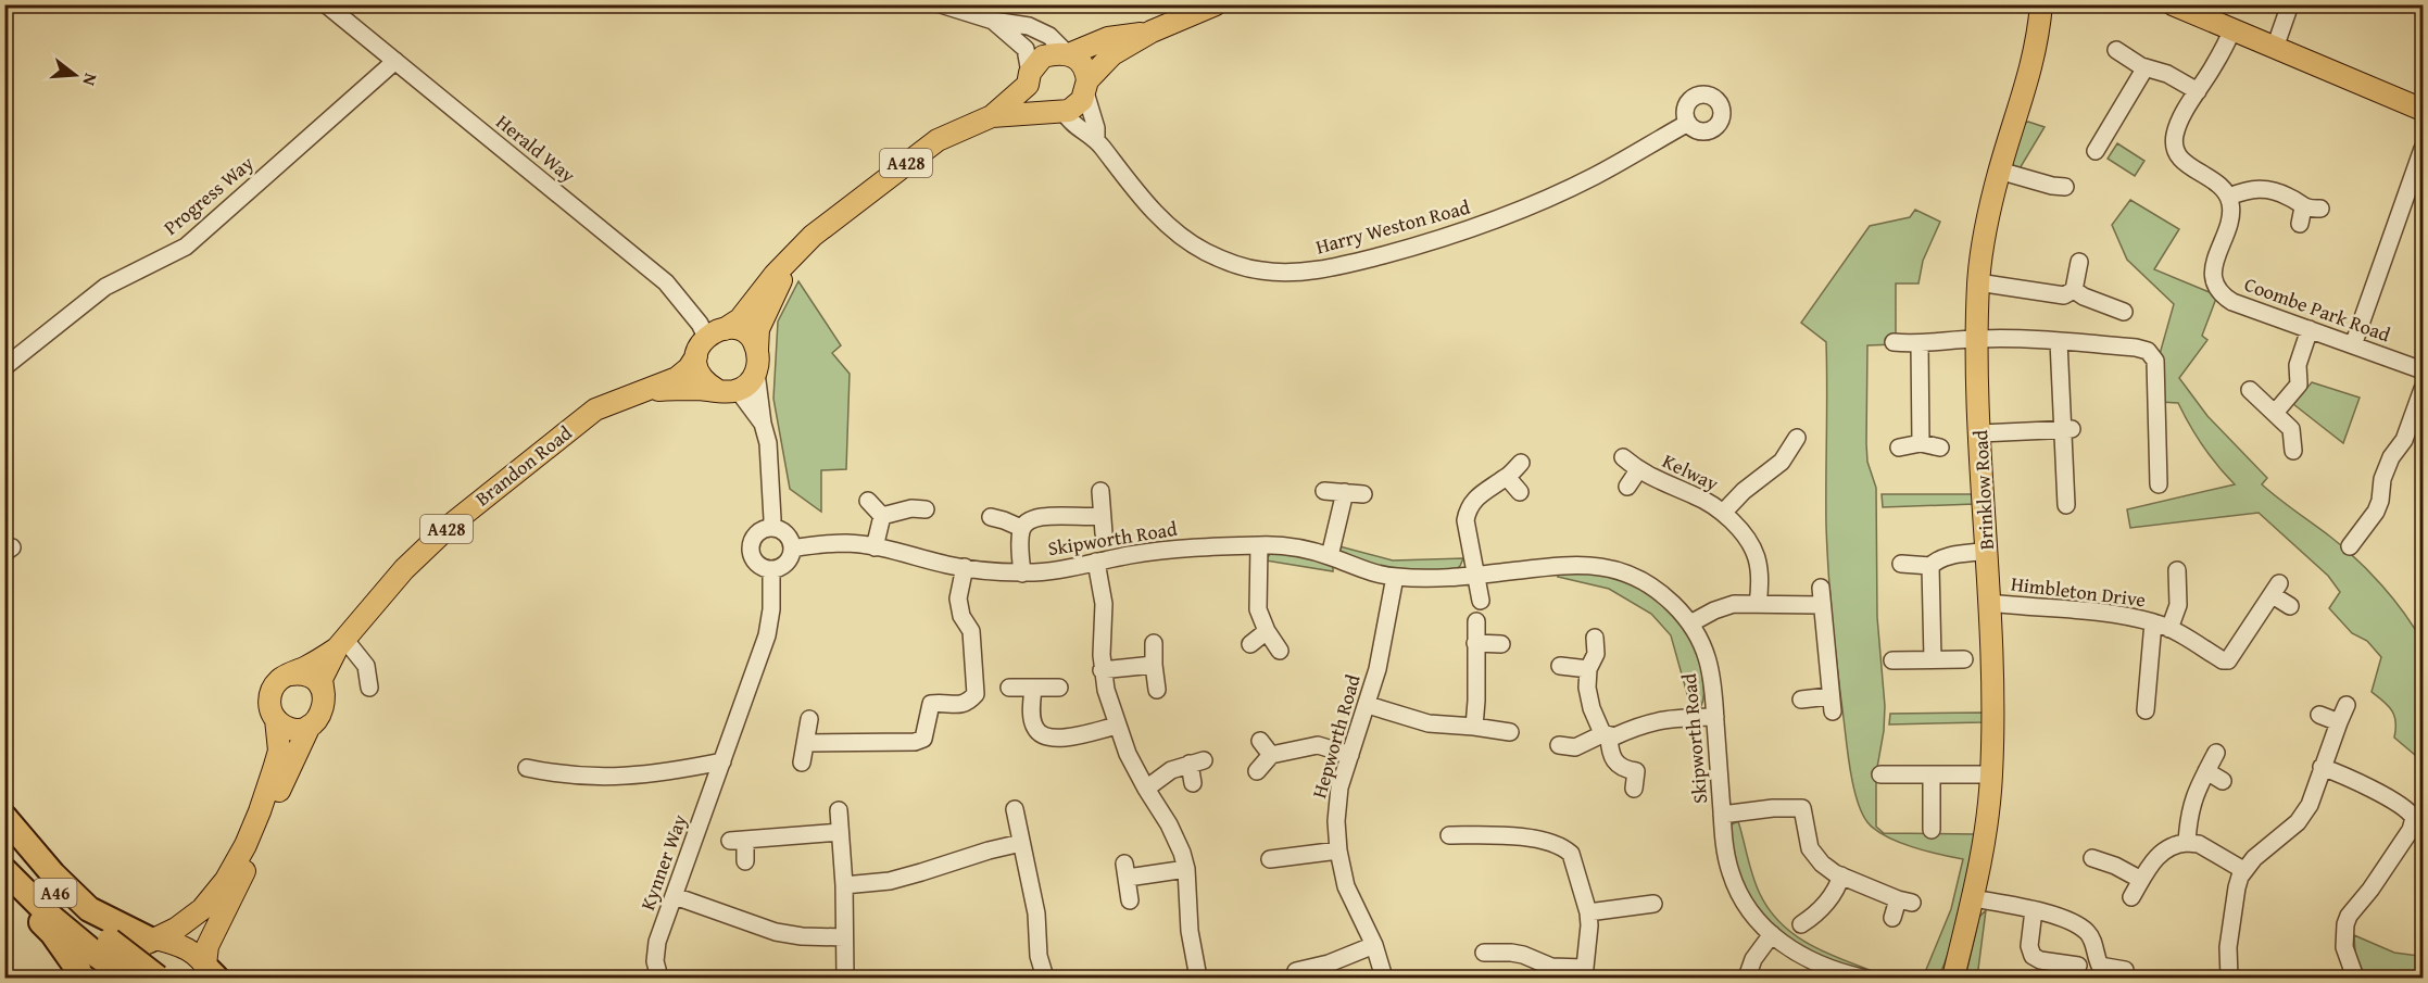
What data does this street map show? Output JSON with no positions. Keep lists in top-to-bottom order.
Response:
{
  "streets": {
    "highway": ["A46"],
    "main road": ["A428", "Brandon Road", "Brinklow Road"],
    "street": [
      "Herald Way",
      "Progress Way",
      "Harry Weston Road",
      "Coombe Park Road",
      "Kelway",
      "Skipworth Road",
      "Himbleton Drive",
      "Hepworth Road",
      "Kynner Way"
    ]
  },
  "crossings": [
    ["Herald Way", "A428"],
    ["Herald Way", "Progress Way"],
    ["Herald Way", "Brandon Road"],
    ["A428", "Harry Weston Road"],
    ["A428", "Brandon Road"],
    ["Brinklow Road", "Himbleton Drive"],
    ["Skipworth Road", "Hepworth Road"],
    ["Skipworth Road", "Kynner Way"]
  ],
  "north": "right"
}
